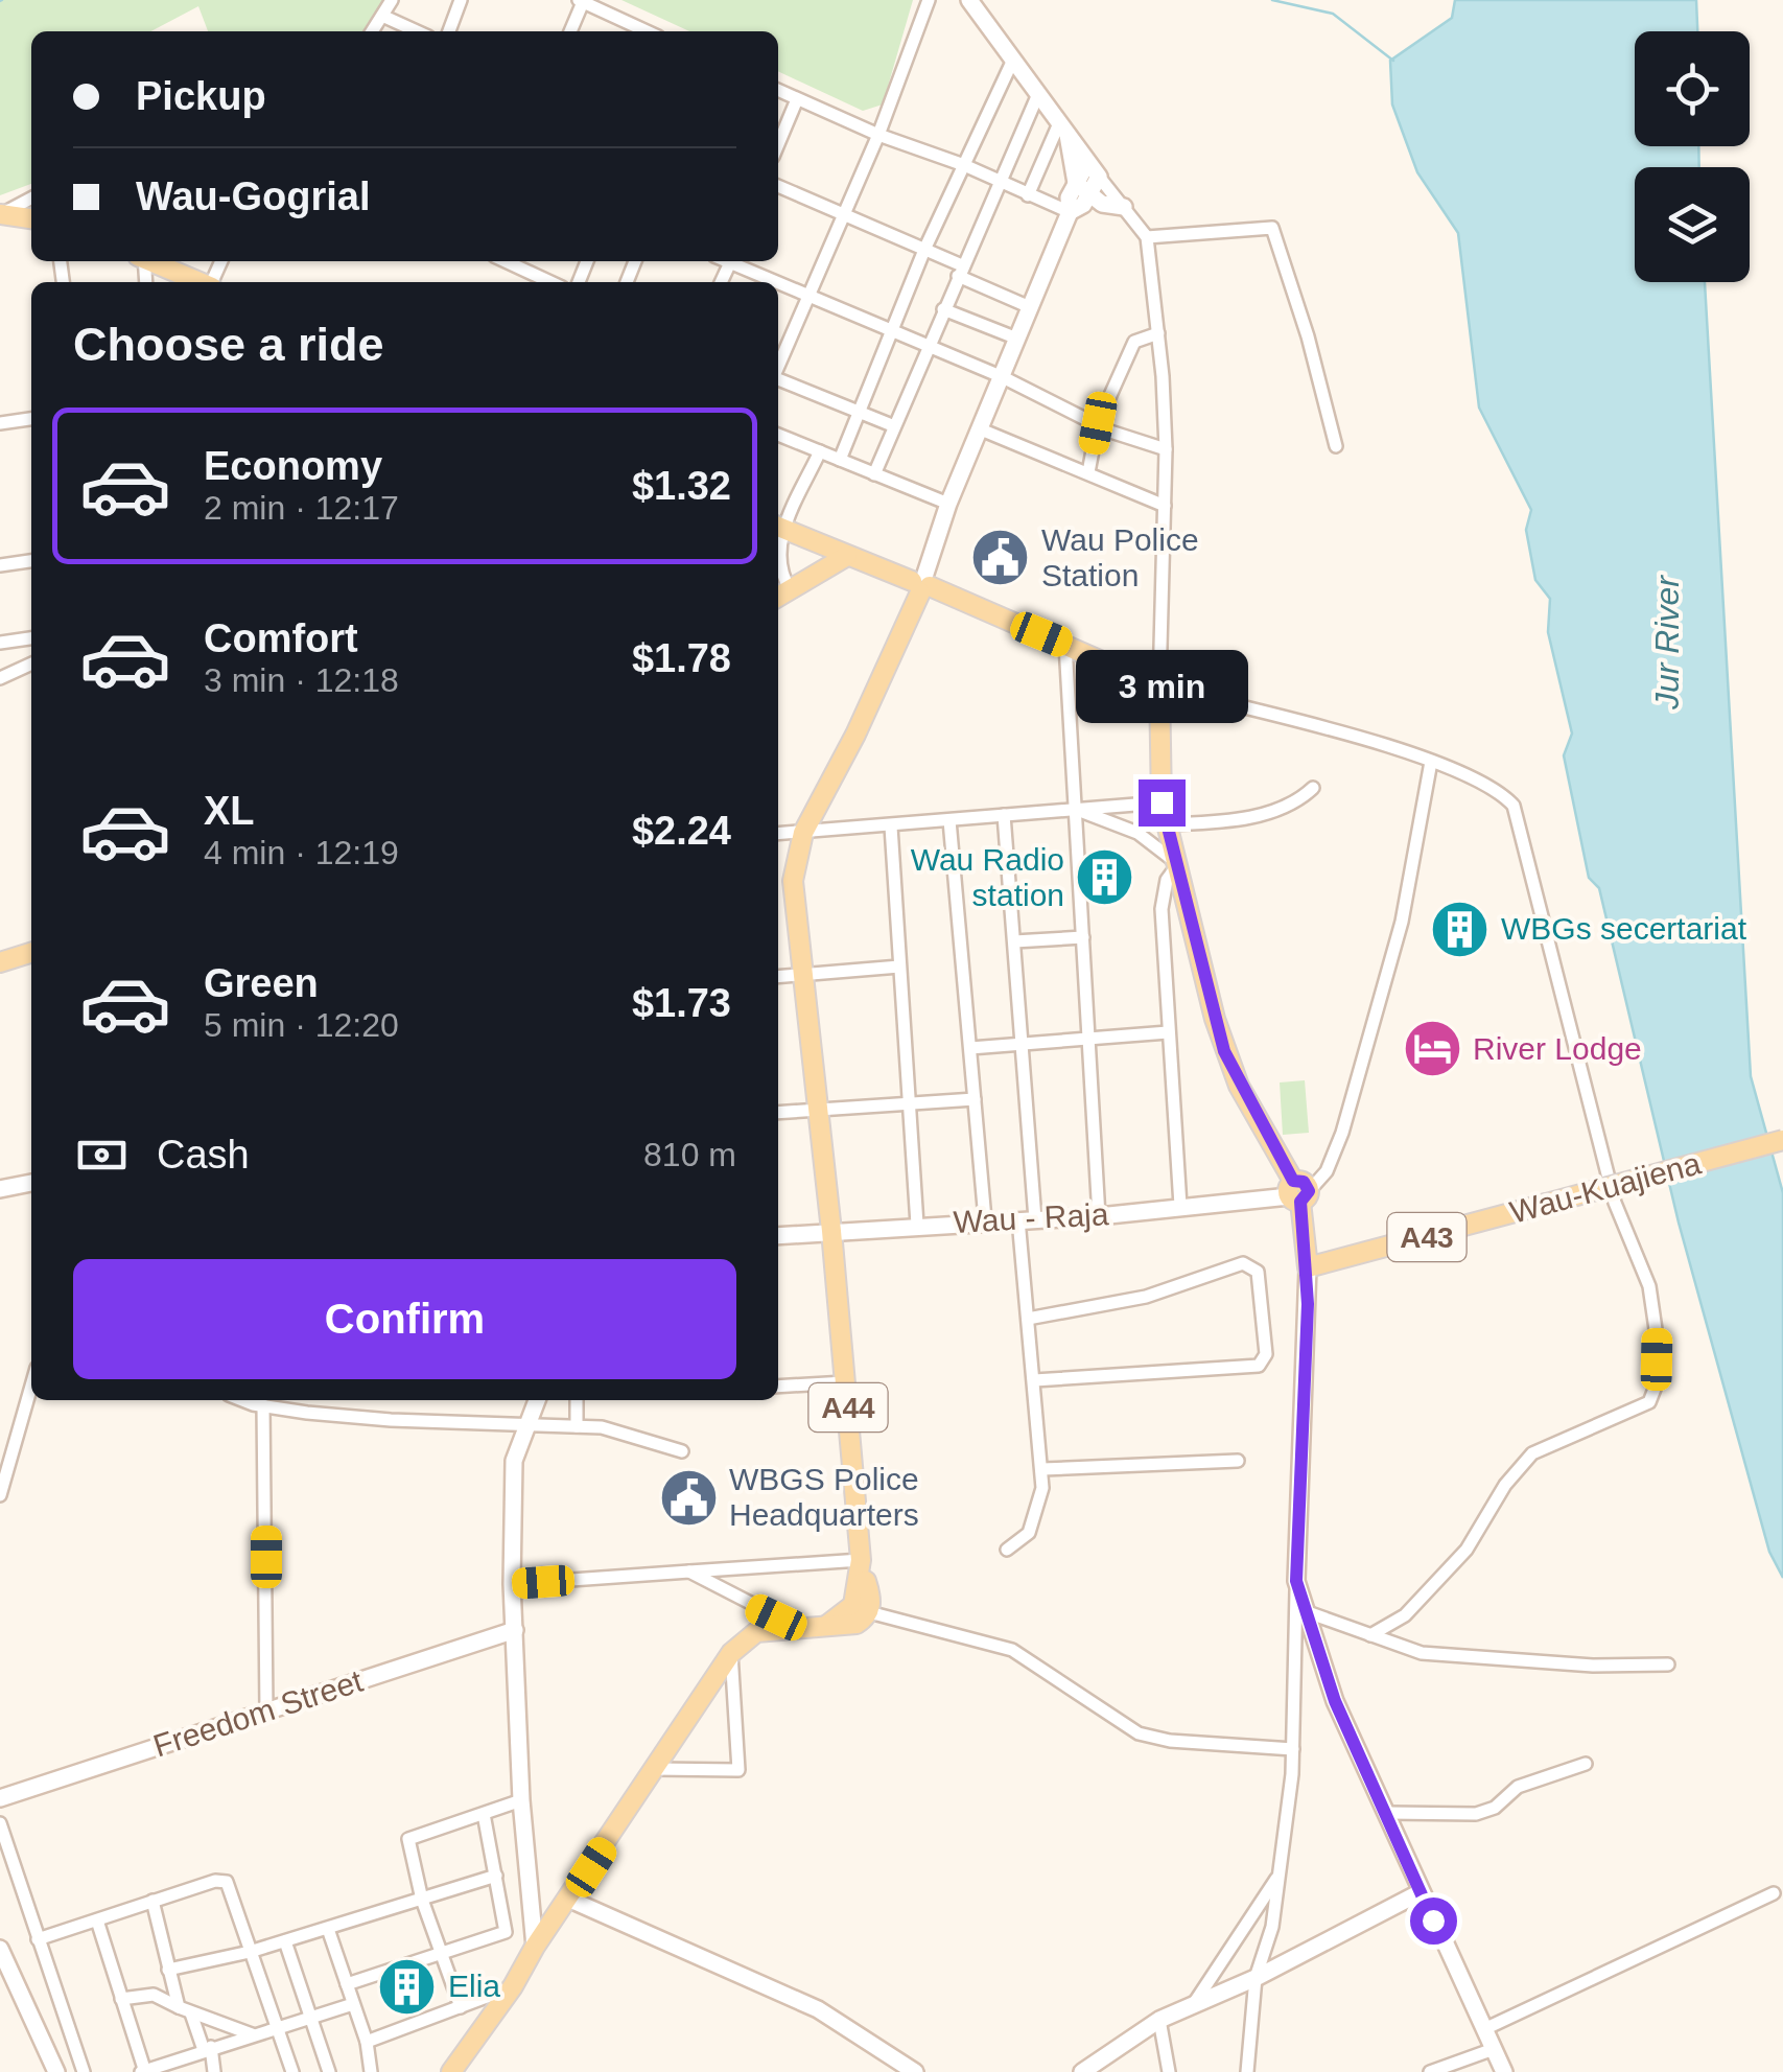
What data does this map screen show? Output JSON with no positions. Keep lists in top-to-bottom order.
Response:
{
  "streets": {
    "main road": ["Wau-Kuajiena", "A43", "A44"],
    "street": ["Wau - Raja", "Freedom Street"]
  },
  "crossings": [
    ["Wau - Raja", "A44"]
  ],
  "water": ["Jur River"],
  "places": {
    "public building": ["Wau Police Station", "WBGS Police Headquarters"],
    "building": ["Wau Radio station", "WBGs secertariat", "Elia"],
    "hotel": ["River Lodge"]
  },
  "page": {
    "banner": ["Pickup", "Wau-Gogrial"],
    "heading": "Choose a ride",
    "list": [
      {
        "name": "Economy",
        "note": "2 min · 12:17",
        "value": "$1.32"
      },
      {
        "name": "Comfort",
        "note": "3 min · 12:18",
        "value": "$1.78"
      },
      {
        "name": "XL",
        "note": "4 min · 12:19",
        "value": "$2.24"
      },
      {
        "name": "Green",
        "note": "5 min · 12:20",
        "value": "$1.73"
      }
    ],
    "bubble": "3 min",
    "pay": ["Cash", "810 m"],
    "buttons": "Confirm"
  }
}
